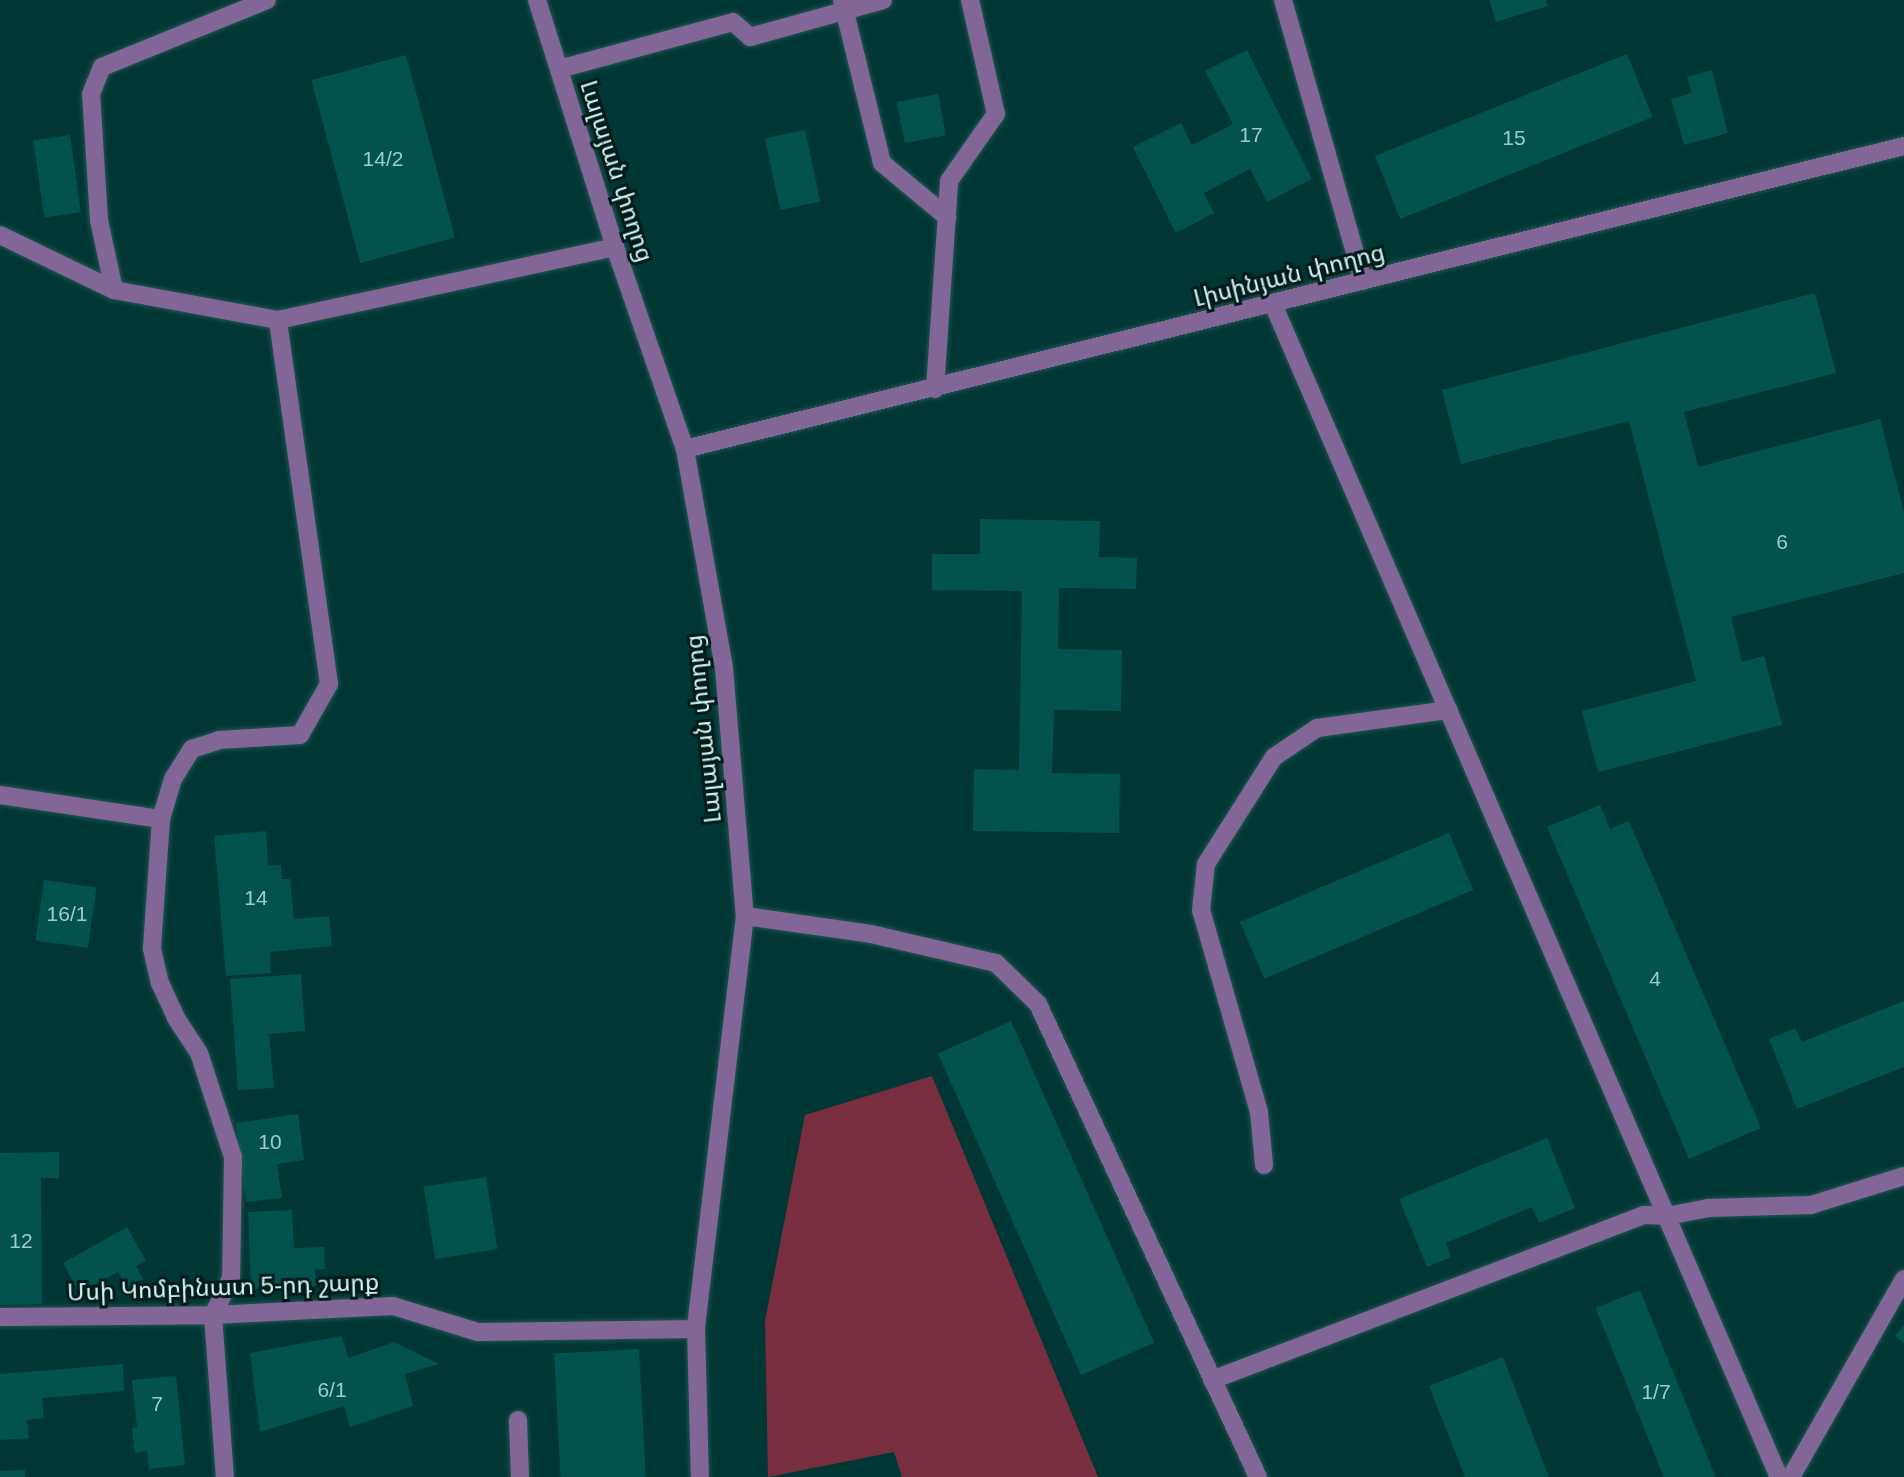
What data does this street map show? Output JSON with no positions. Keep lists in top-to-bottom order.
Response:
{
  "streets": {
    "street": ["Լալայան փողոց", "Լիսինյան փողոց", "Մսի Կոմբինատ 5-րդ շարք"]
  },
  "crossings": [
    ["Լալայան փողոց", "Լիսինյան փողոց"],
    ["Լալայան փողոց", "Մսի Կոմբինատ 5-րդ շարք"]
  ],
  "house_numbers": [
    "17",
    "15",
    "14/2",
    "6",
    "14",
    "16/1",
    "4",
    "10",
    "12",
    "6/1",
    "1/7",
    "7"
  ]
}
